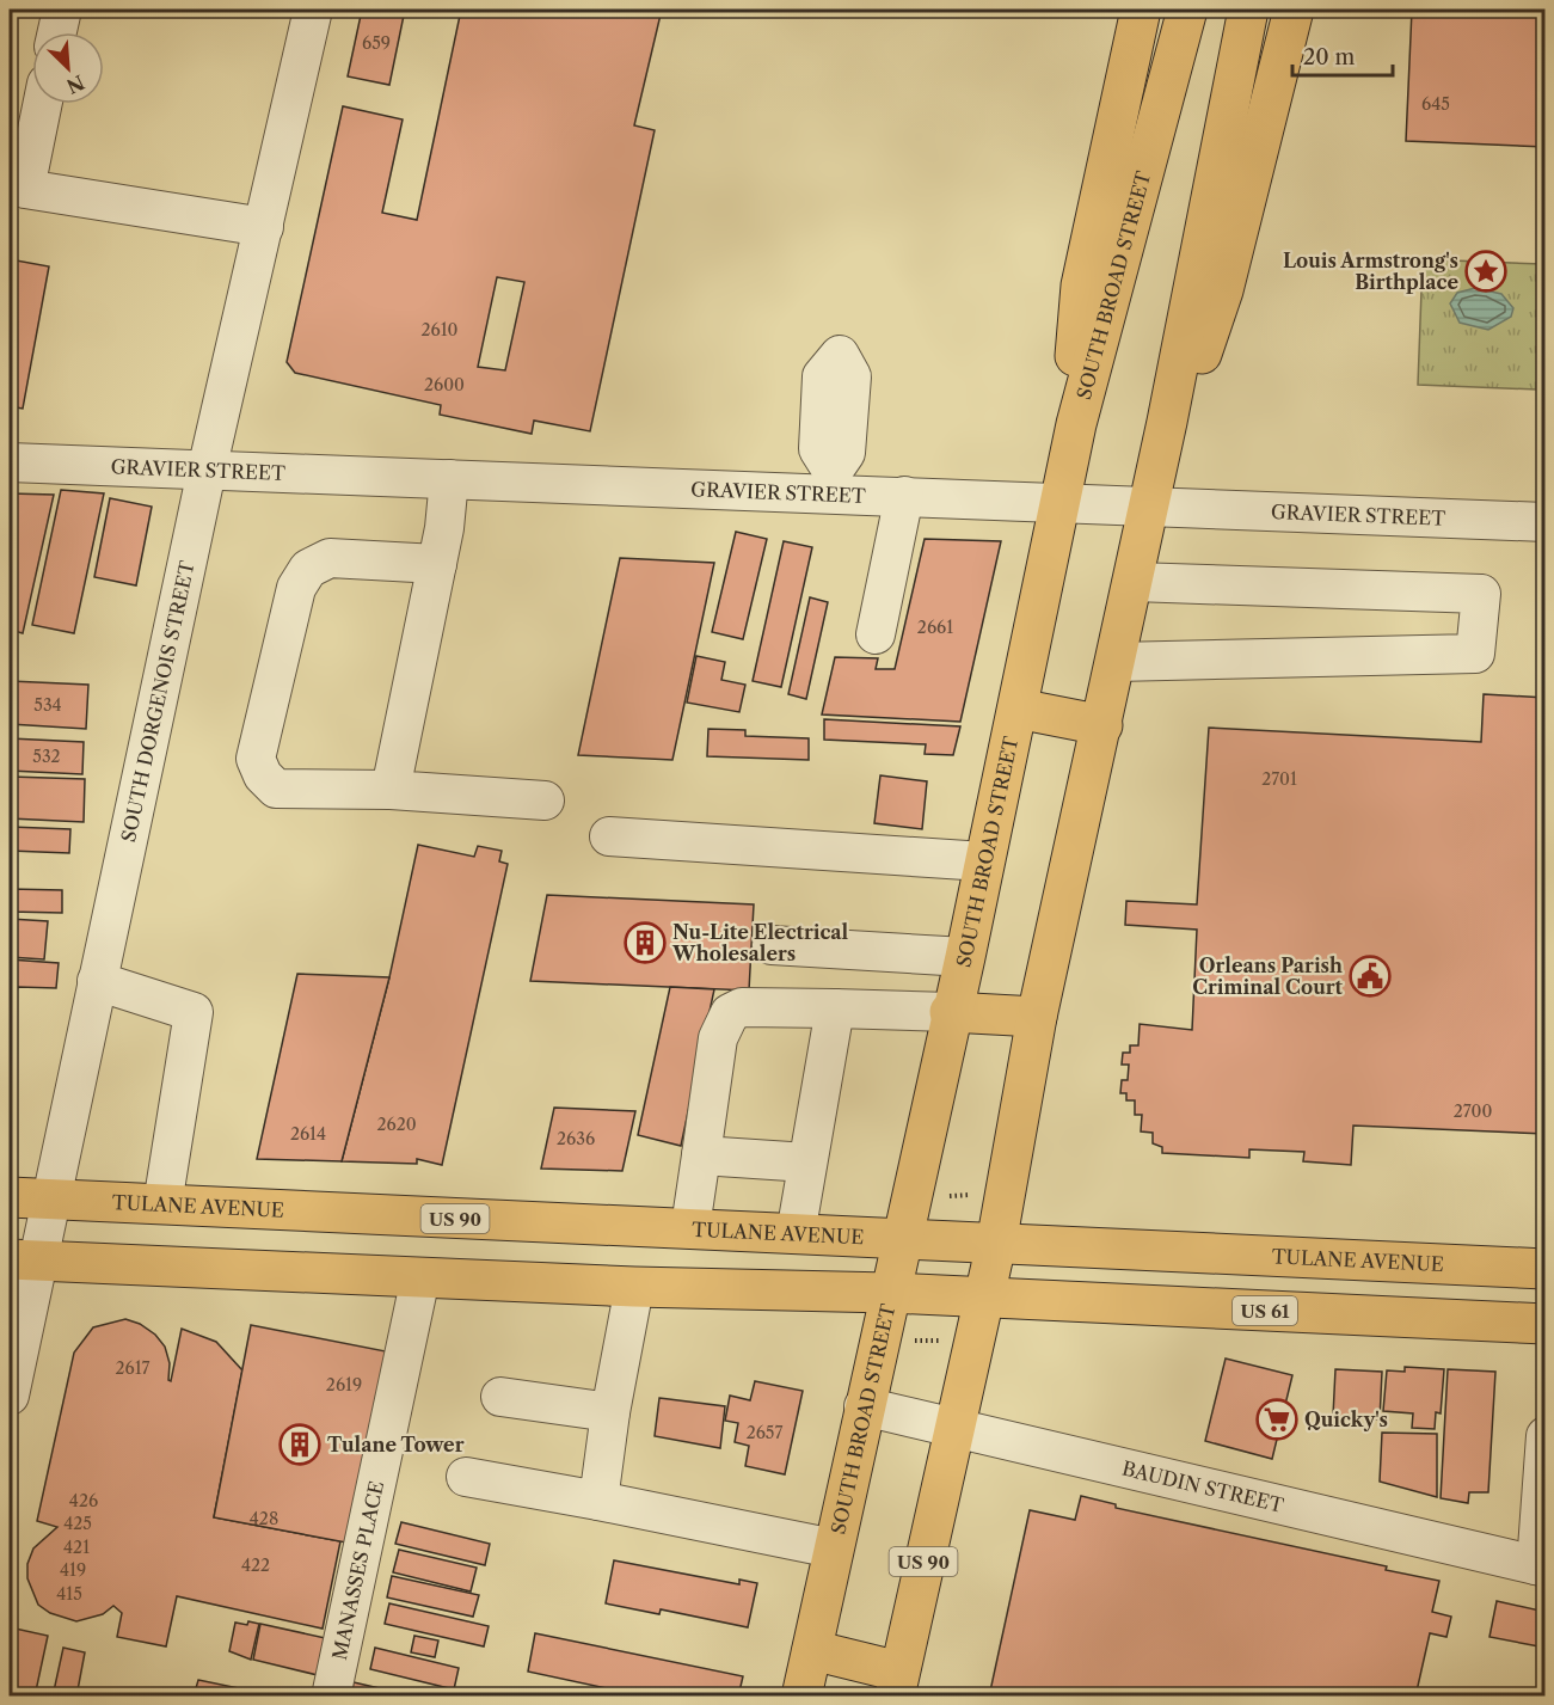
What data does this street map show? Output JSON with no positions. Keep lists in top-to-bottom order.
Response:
{
  "streets": {
    "main road": [
      "SOUTH BROAD STREET",
      "TULANE AVENUE",
      "US 90",
      "US 61"
    ],
    "street": [
      "GRAVIER STREET",
      "SOUTH DORGENOIS STREET",
      "BAUDIN STREET",
      "MANASSES PLACE"
    ]
  },
  "crossings": [
    ["SOUTH BROAD STREET", "GRAVIER STREET"],
    ["SOUTH BROAD STREET", "TULANE AVENUE"],
    ["SOUTH BROAD STREET", "US 61"],
    ["SOUTH BROAD STREET", "BAUDIN STREET"],
    ["GRAVIER STREET", "SOUTH DORGENOIS STREET"],
    ["SOUTH DORGENOIS STREET", "TULANE AVENUE"],
    ["TULANE AVENUE", "US 90"],
    ["US 90", "US 61"],
    ["US 90", "BAUDIN STREET"]
  ],
  "places": {
    "place": ["Louis Armstrong's Birthplace"],
    "building": ["Nu-Lite Electrical Wholesalers", "Tulane Tower"],
    "public building": ["Orleans Parish Criminal Court"],
    "supermarket": ["Quicky's"]
  },
  "house_numbers": [
    "659",
    "645",
    "2610",
    "2600",
    "2661",
    "534",
    "532",
    "2701",
    "2700",
    "2620",
    "2614",
    "2636",
    "2617",
    "2619",
    "2657",
    "426",
    "428",
    "425",
    "421",
    "422",
    "419",
    "415"
  ],
  "scale_bar": "20 m",
  "north": "bottom right"
}
